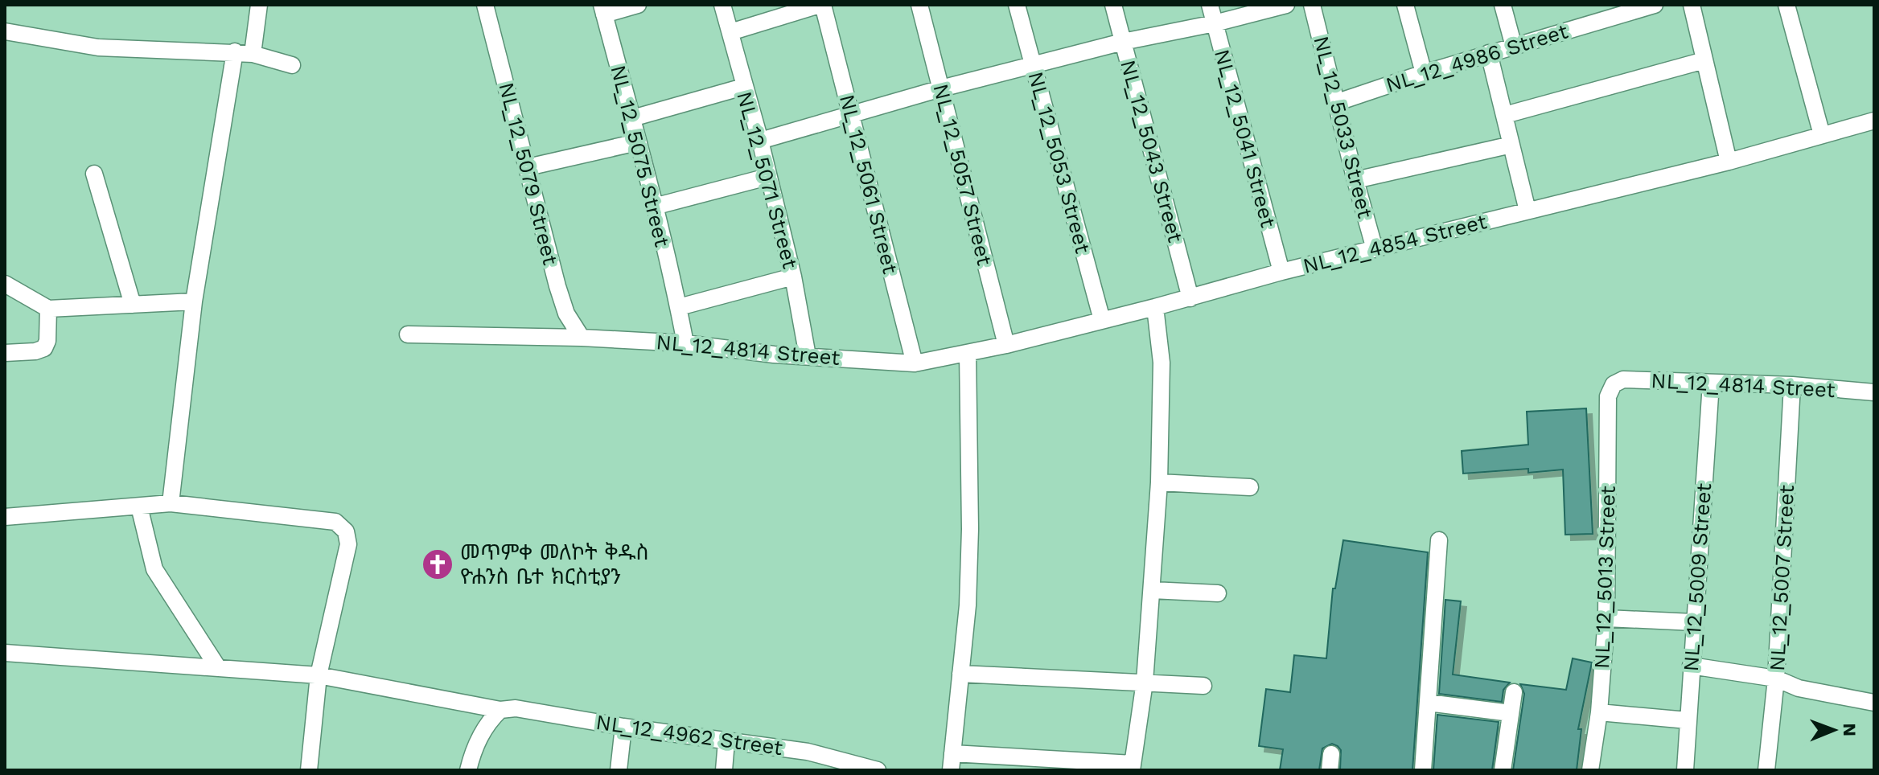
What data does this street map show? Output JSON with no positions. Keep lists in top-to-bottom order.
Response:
{
  "streets": {
    "street": [
      "NL_12_4986 Street",
      "NL_12_5033 Street",
      "NL_12_5041 Street",
      "NL_12_5043 Street",
      "NL_12_5075 Street",
      "NL_12_5053 Street",
      "NL_12_5079 Street",
      "NL_12_5057 Street",
      "NL_12_5071 Street",
      "NL_12_5061 Street",
      "NL_12_4854 Street",
      "NL_12_4814 Street",
      "NL_12_5013 Street",
      "NL_12_5009 Street",
      "NL_12_5007 Street",
      "NL_12_4962 Street"
    ]
  },
  "crossings": [
    ["NL_12_4986 Street", "NL_12_5033 Street"],
    ["NL_12_5033 Street", "NL_12_4854 Street"],
    ["NL_12_5041 Street", "NL_12_4854 Street"],
    ["NL_12_5043 Street", "NL_12_4854 Street"],
    ["NL_12_5075 Street", "NL_12_4814 Street"],
    ["NL_12_5053 Street", "NL_12_4854 Street"],
    ["NL_12_5079 Street", "NL_12_4814 Street"],
    ["NL_12_5057 Street", "NL_12_4854 Street"],
    ["NL_12_5071 Street", "NL_12_4814 Street"],
    ["NL_12_5061 Street", "NL_12_4854 Street"],
    ["NL_12_5061 Street", "NL_12_4814 Street"],
    ["NL_12_4854 Street", "NL_12_4814 Street"],
    ["NL_12_4814 Street", "NL_12_5013 Street"],
    ["NL_12_4814 Street", "NL_12_5009 Street"],
    ["NL_12_4814 Street", "NL_12_5007 Street"]
  ],
  "places": {
    "church": ["መጥምቀ መለኮት ቅዱስ ዮሐንስ ቤተ ክርስቲያን"]
  },
  "north": "right"
}
